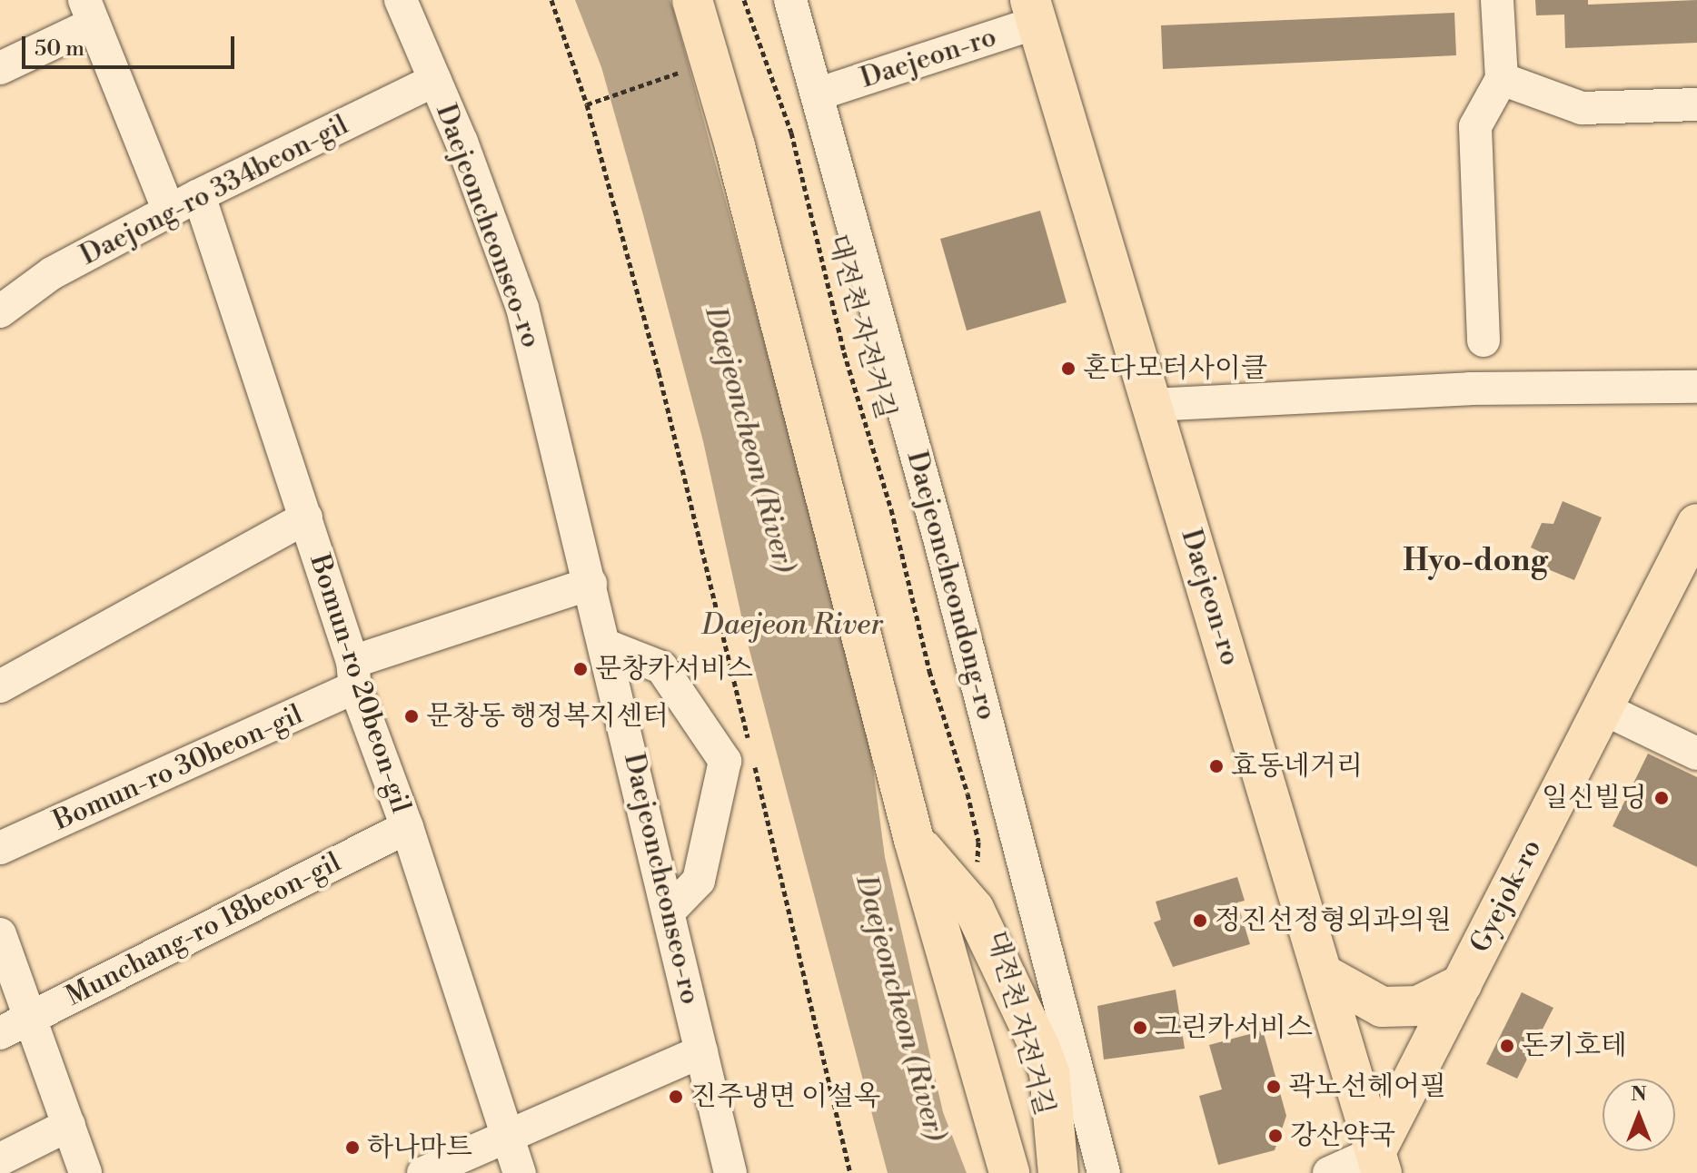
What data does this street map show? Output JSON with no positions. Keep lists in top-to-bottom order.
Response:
{
  "streets": {
    "main road": ["Daejeon-ro", "Gyejok-ro"],
    "street": [
      "Daejong-ro 334beon-gil",
      "Daejeoncheonseo-ro",
      "Daejeoncheondong-ro",
      "Bomun-ro 20beon-gil",
      "Bomun-ro 30beon-gil",
      "Munchang-ro 18beon-gil"
    ],
    "path": ["대전천 자전거길"]
  },
  "crossings": [
    ["Daejeon-ro", "Daejeoncheondong-ro"],
    ["Daejeon-ro", "Gyejok-ro"],
    ["Daejong-ro 334beon-gil", "Daejeoncheonseo-ro"],
    ["Daejong-ro 334beon-gil", "Bomun-ro 20beon-gil"],
    ["Bomun-ro 20beon-gil", "Bomun-ro 30beon-gil"],
    ["Bomun-ro 20beon-gil", "Munchang-ro 18beon-gil"]
  ],
  "districts": ["Hyo-dong"],
  "water": ["Daejeoncheon (River)", "Daejeon River"],
  "places": [
    "혼다모터사이클",
    "문창카서비스",
    "문창동 행정복지센터",
    "효동네거리",
    "일신빌딩",
    "정진선정형외과의원",
    "그린카서비스",
    "돈키호테",
    "곽노선헤어필",
    "진주냉면 이설옥",
    "강산약국",
    "하나마트"
  ],
  "scale_bar": "50 m",
  "north": "top"
}
